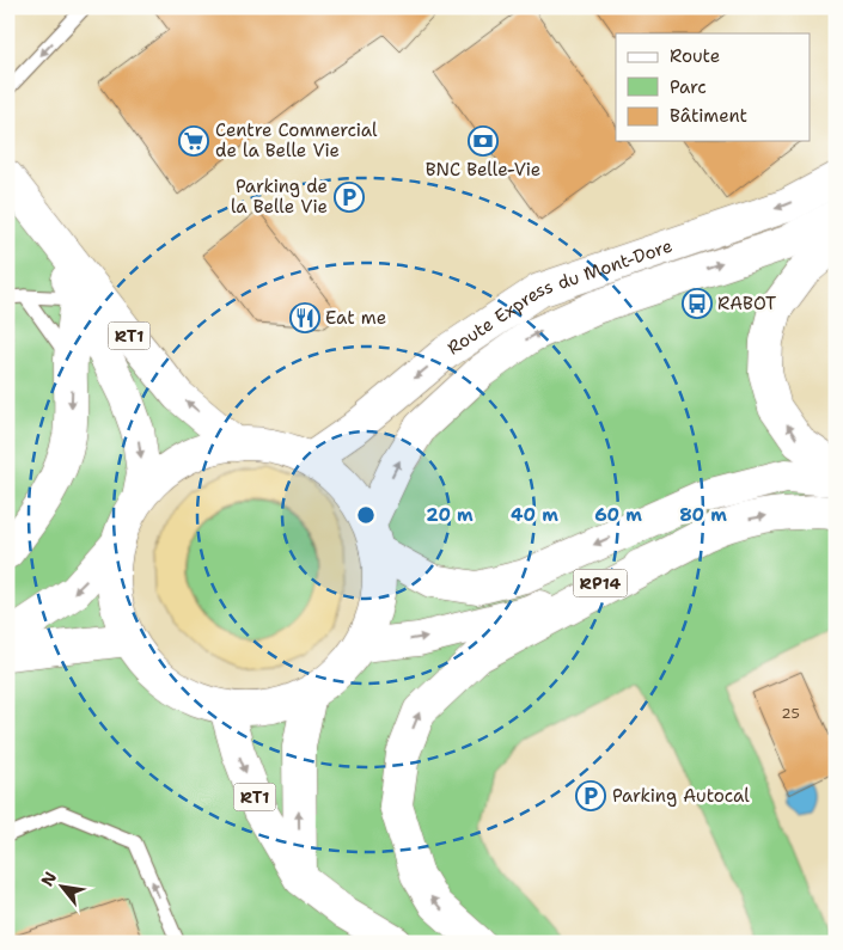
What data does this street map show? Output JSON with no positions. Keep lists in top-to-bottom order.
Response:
{
  "streets": {
    "main road": ["Route Express du Mont-Dore", "RT1", "RP14"]
  },
  "crossings": [
    ["Route Express du Mont-Dore", "RP14"]
  ],
  "places": {
    "supermarket": ["Centre Commercial de la Belle Vie"],
    "bank": ["BNC Belle-Vie"],
    "parking": ["Parking de la Belle Vie", "Parking Autocal"],
    "bus stop": ["RABOT"],
    "restaurant": ["Eat me"]
  },
  "house_numbers": ["25"],
  "legend": ["Route", "Parc", "Bâtiment"],
  "north": "top left",
  "rings": [
    "20 m",
    "40 m",
    "60 m",
    "80 m"
  ]
}
